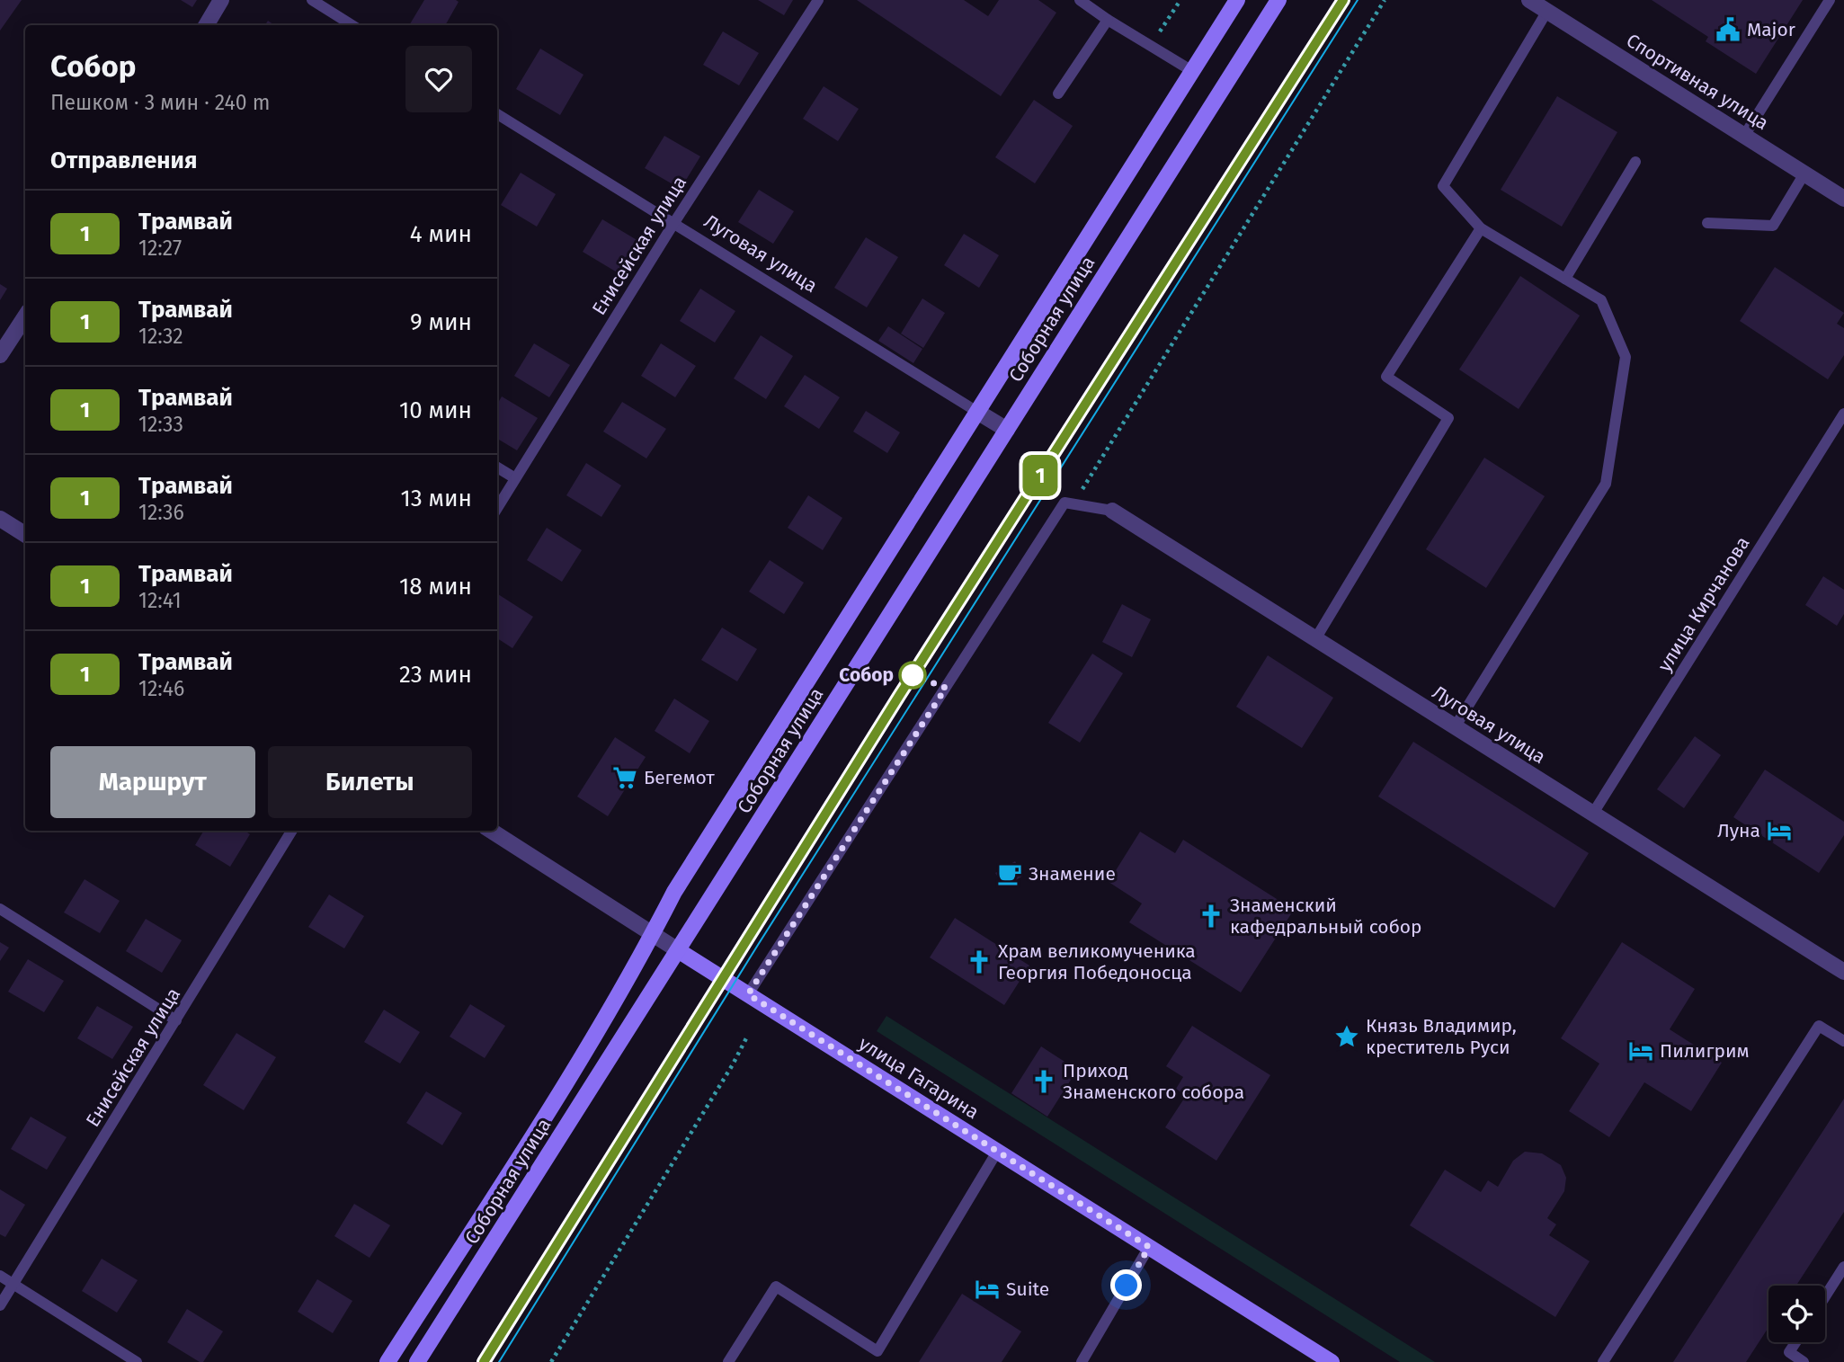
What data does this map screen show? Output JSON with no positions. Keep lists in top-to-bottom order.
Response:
{
  "streets": {
    "main road": ["Соборная улица", "улица Гагарина"],
    "street": ["Спортивная улица", "Луговая улица"],
    "lane": ["Енисейская улица", "улица Кирчанова"]
  },
  "crossings": [
    ["Енисейская улица", "Луговая улица"],
    ["Луговая улица", "Соборная улица"],
    ["Луговая улица", "улица Кирчанова"],
    ["Соборная улица", "улица Гагарина"]
  ],
  "places": {
    "public building": ["Major"],
    "other": ["Собор"],
    "supermarket": ["Бегемот"],
    "hotel": ["Луна", "Пилигрим", "Suite"],
    "cafe": ["Знамение"],
    "church": ["Знаменский кафедральный собор", "Храм великомученика Георгия Победоносца", "Приход Знаменского собора"],
    "place": ["Князь Владимир, креститель Руси"]
  },
  "lines": ["tram line 1"],
  "page": {
    "on_map": "1",
    "heading": [
      ["Собор", "Пешком · 3 мин · 240 m"],
      "Отправления"
    ],
    "list": [
      {
        "mark": "1",
        "name": "Трамвай",
        "note": "12:27",
        "value": "4 мин"
      },
      {
        "mark": "1",
        "name": "Трамвай",
        "note": "12:32",
        "value": "9 мин"
      },
      {
        "mark": "1",
        "name": "Трамвай",
        "note": "12:33",
        "value": "10 мин"
      },
      {
        "mark": "1",
        "name": "Трамвай",
        "note": "12:36",
        "value": "13 мин"
      },
      {
        "mark": "1",
        "name": "Трамвай",
        "note": "12:41",
        "value": "18 мин"
      },
      {
        "mark": "1",
        "name": "Трамвай",
        "note": "12:46",
        "value": "23 мин"
      }
    ],
    "buttons": ["Маршрут", "Билеты"]
  }
}
